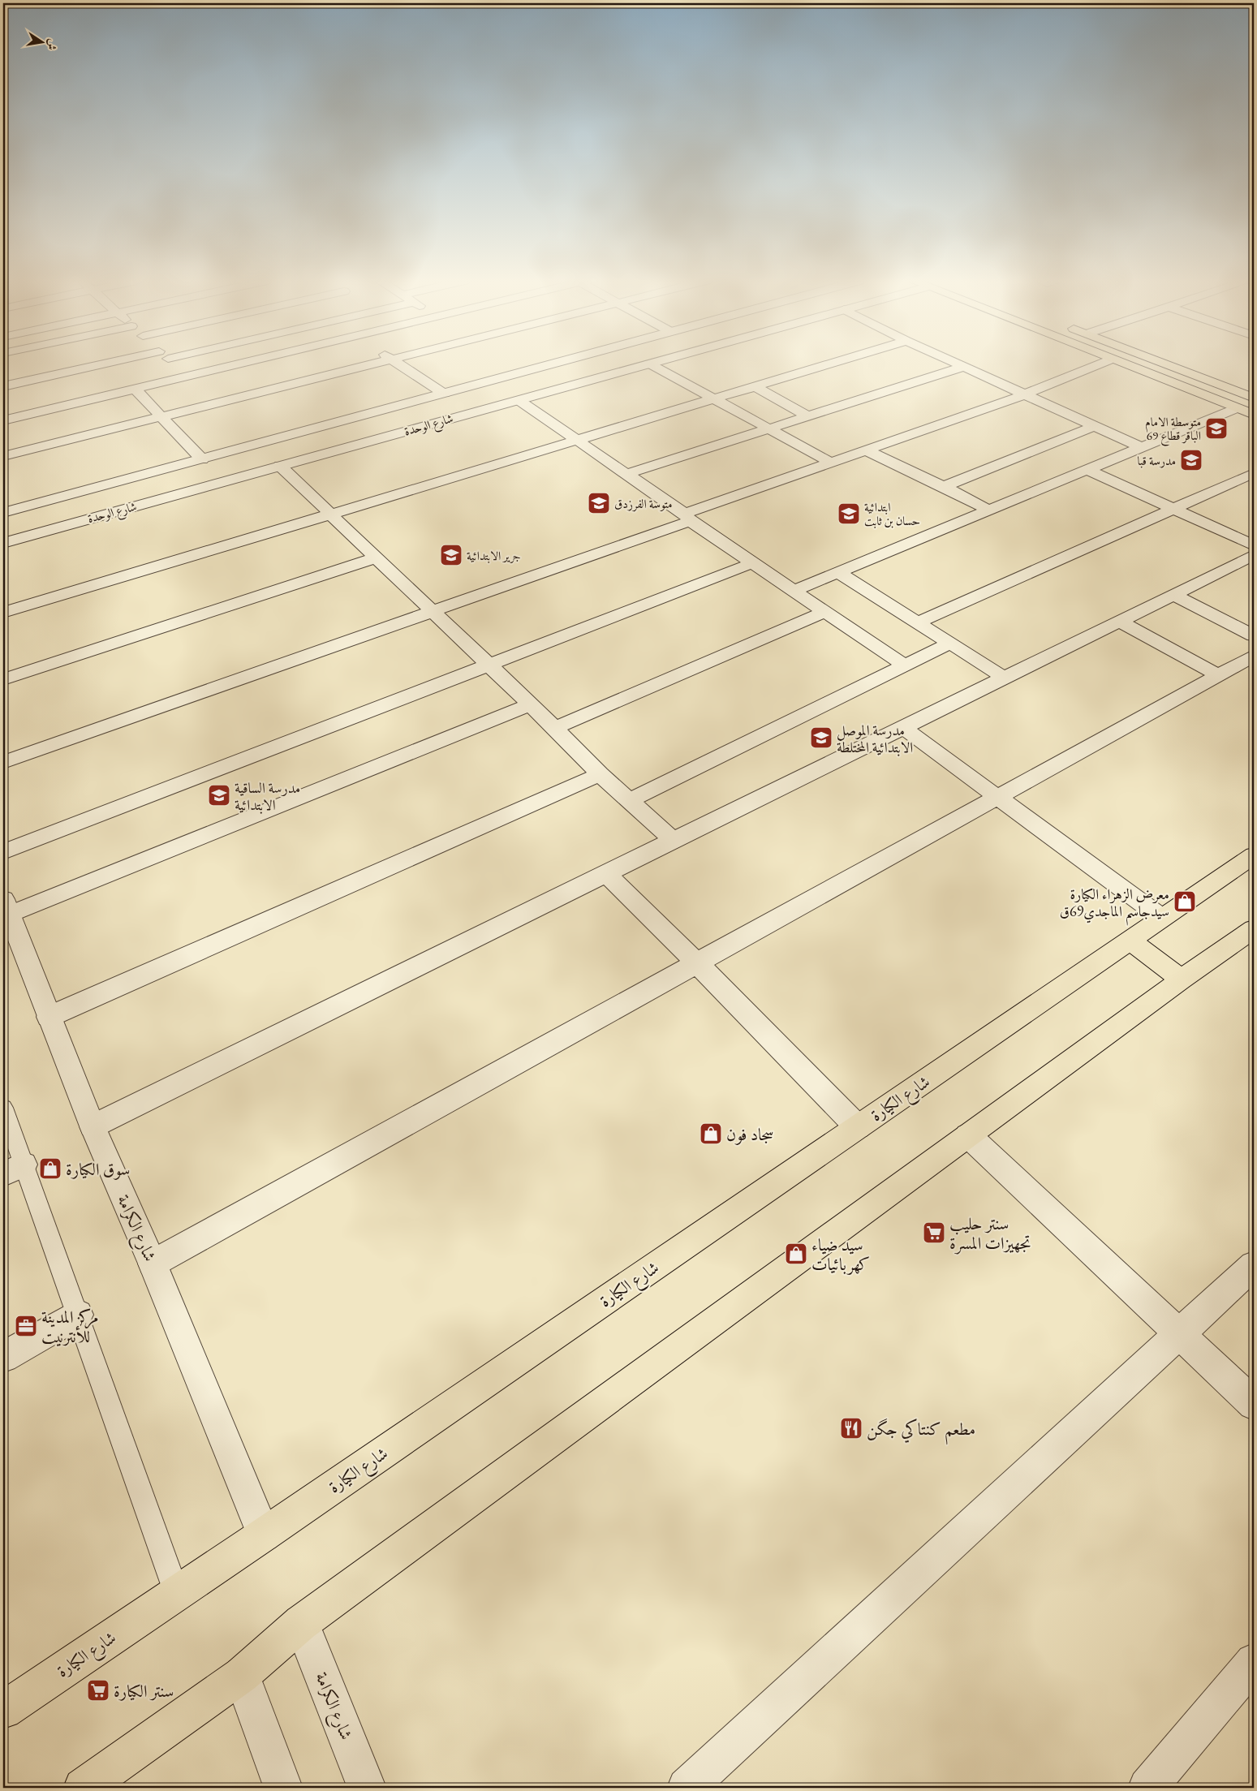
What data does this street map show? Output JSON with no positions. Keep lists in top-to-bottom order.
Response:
{
  "streets": {
    "main road": ["شارع الكيارة"],
    "street": ["شارع الوحدة", "شارع الكرامة"]
  },
  "crossings": [
    ["شارع الكيارة", "شارع الكرامة"]
  ],
  "places": {
    "school or university": [
      "متوسطة الامام الباقر قطاع 69",
      "مدرسة قبا",
      "متوسة الفرزدق",
      "ابتدائية حسان بن ثابت",
      "جرير الابتدائية",
      "مدرسة الموصل الابتدائية المختلطة",
      "مدرسة الساقية الابتدائية"
    ],
    "shop": [
      "معرض الزهراء الكيارة سيدجاسم الماجدي69ق",
      "سجاد فون",
      "سوق الكيارة",
      "سيد ضياء كهربائيات"
    ],
    "supermarket": ["سنتر حليب تجهيزات المسرة", "سنتر الكيارة"],
    "office": ["مركز المدينة للأنترنيت"],
    "restaurant": ["مطعم كنتاكي جگن"]
  },
  "north": "right"
}
